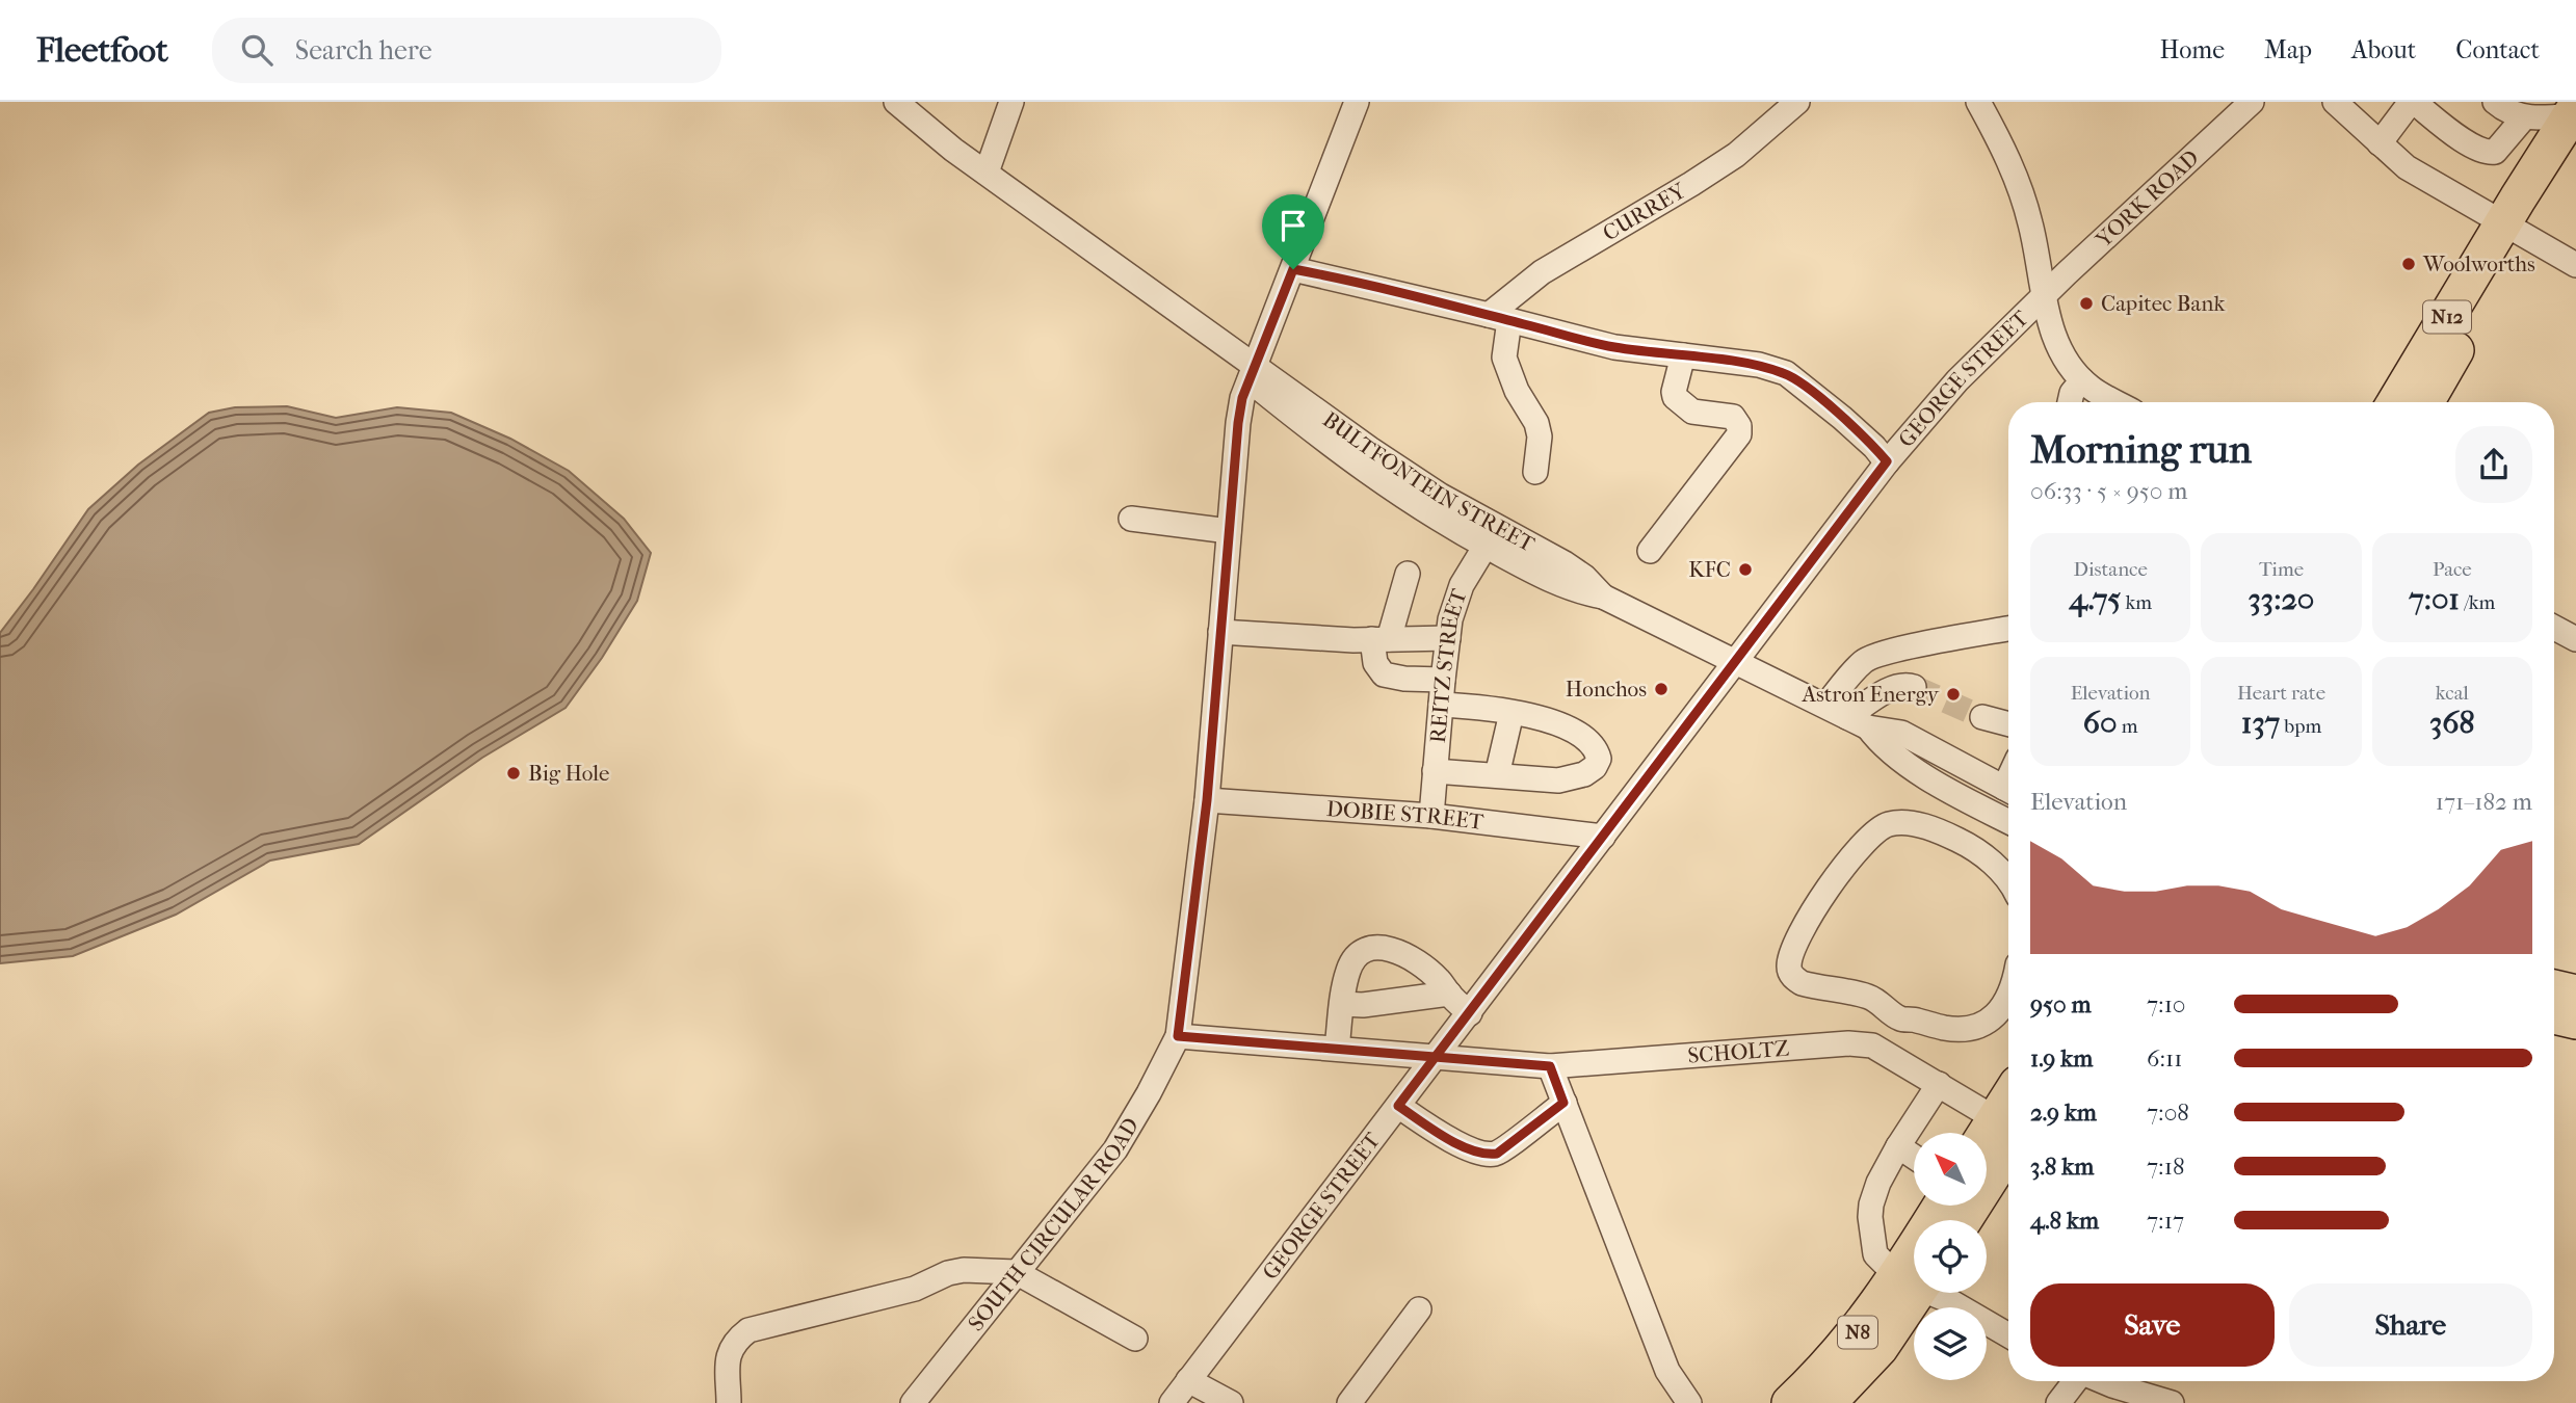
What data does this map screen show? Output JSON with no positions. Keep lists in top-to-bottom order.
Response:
{
  "streets": {
    "highway": ["N12", "N8"],
    "street": [
      "YORK ROAD",
      "CURREY",
      "GEORGE STREET",
      "BULTFONTEIN STREET",
      "REITZ STREET",
      "DOBIE STREET",
      "SCHOLTZ",
      "SOUTH CIRCULAR ROAD"
    ]
  },
  "crossings": [
    ["YORK ROAD", "GEORGE STREET"],
    ["GEORGE STREET", "BULTFONTEIN STREET"],
    ["GEORGE STREET", "DOBIE STREET"],
    ["GEORGE STREET", "SCHOLTZ"],
    ["BULTFONTEIN STREET", "REITZ STREET"],
    ["BULTFONTEIN STREET", "SOUTH CIRCULAR ROAD"],
    ["REITZ STREET", "DOBIE STREET"],
    ["DOBIE STREET", "SOUTH CIRCULAR ROAD"],
    ["SCHOLTZ", "SOUTH CIRCULAR ROAD"]
  ],
  "places": [
    "Woolworths",
    "Capitec Bank",
    "KFC",
    "Honchos",
    "Astron Energy",
    "Big Hole"
  ],
  "north": "top left",
  "page": {
    "header": "Fleetfoot",
    "search": "Search here",
    "nav": [
      "Home",
      "Map",
      "About",
      "Contact"
    ],
    "heading": ["Morning run", "06:33 · 5 × 950 m"],
    "stats": [
      ["Distance", "4.75 km"],
      ["Time", "33:20"],
      ["Pace", "7:01 /km"],
      ["Elevation", "60 m"],
      ["Heart rate", "137 bpm"],
      ["kcal", "368"]
    ],
    "chart": ["Elevation", "171–182 m"],
    "list": [
      {
        "name": "950 m",
        "note": "7:10"
      },
      {
        "name": "1.9 km",
        "note": "6:11"
      },
      {
        "name": "2.9 km",
        "note": "7:08"
      },
      {
        "name": "3.8 km",
        "note": "7:18"
      },
      {
        "name": "4.8 km",
        "note": "7:17"
      }
    ],
    "buttons": ["Save", "Share"]
  }
}
